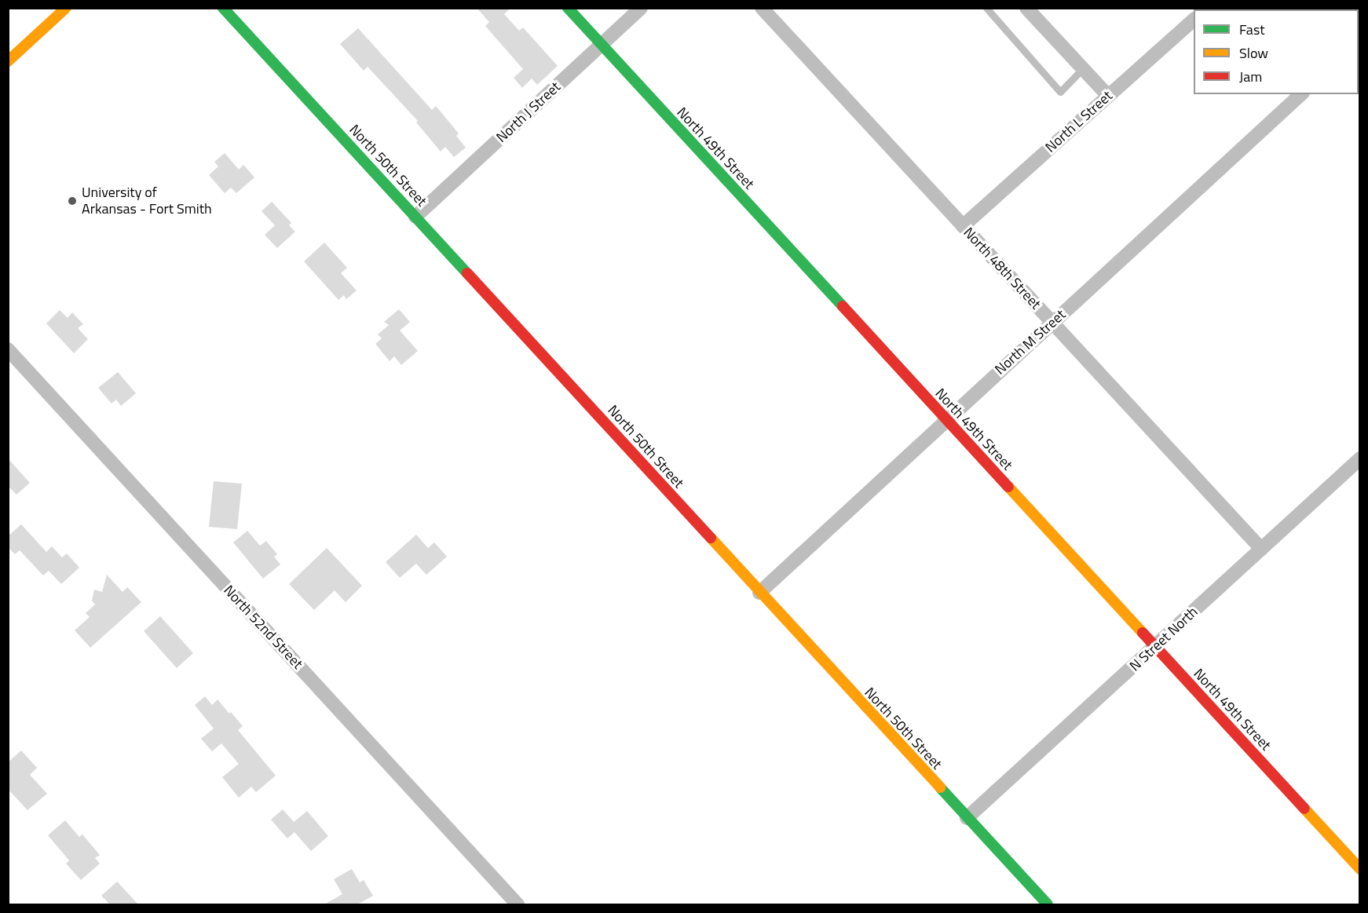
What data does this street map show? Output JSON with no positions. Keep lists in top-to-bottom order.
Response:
{
  "streets": {
    "street": [
      "North J Street",
      "North L Street",
      "North 49th Street",
      "North 50th Street",
      "North 48th Street",
      "North M Street",
      "North 52nd Street",
      "N Street North"
    ]
  },
  "crossings": [
    ["North J Street", "North 49th Street"],
    ["North J Street", "North 50th Street"],
    ["North L Street", "North 48th Street"],
    ["North 49th Street", "North M Street"],
    ["North 49th Street", "N Street North"],
    ["North 50th Street", "North M Street"],
    ["North 50th Street", "N Street North"],
    ["North 48th Street", "North M Street"],
    ["North 48th Street", "N Street North"]
  ],
  "places": ["University of Arkansas - Fort Smith"],
  "legend": ["Fast", "Slow", "Jam"]
}
